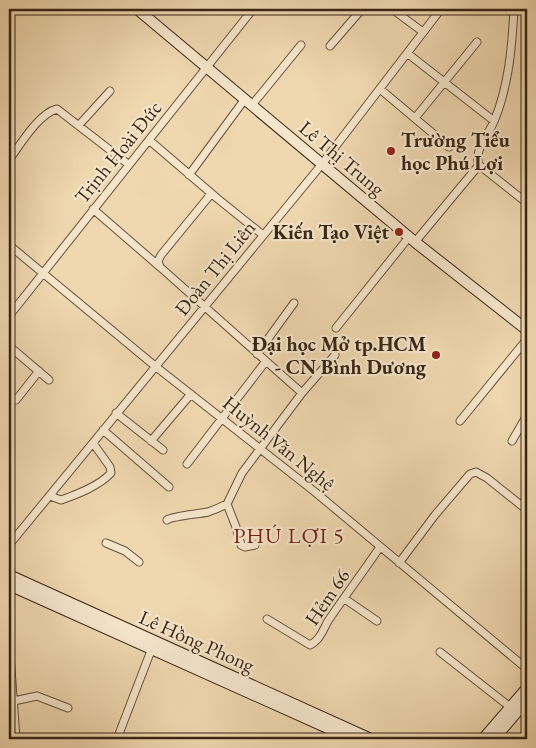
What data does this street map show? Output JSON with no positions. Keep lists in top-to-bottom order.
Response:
{
  "streets": {
    "street": [
      "Trịnh Hoài Đức",
      "Lê Thị Trung",
      "Đoàn Thị Liên",
      "Huỳnh Văn Nghệ",
      "Hẻm 66",
      "Lê Hồng Phong"
    ]
  },
  "crossings": [
    ["Trịnh Hoài Đức", "Lê Thị Trung"],
    ["Trịnh Hoài Đức", "Huỳnh Văn Nghệ"],
    ["Lê Thị Trung", "Đoàn Thị Liên"],
    ["Đoàn Thị Liên", "Huỳnh Văn Nghệ"],
    ["Huỳnh Văn Nghệ", "Hẻm 66"]
  ],
  "districts": ["PHÚ LỢI 5"],
  "places": ["Trường Tiểu học Phú Lợi", "Kiến Tạo Việt", "Đại học Mở tp.HCM - CN Bình Dương"]
}
